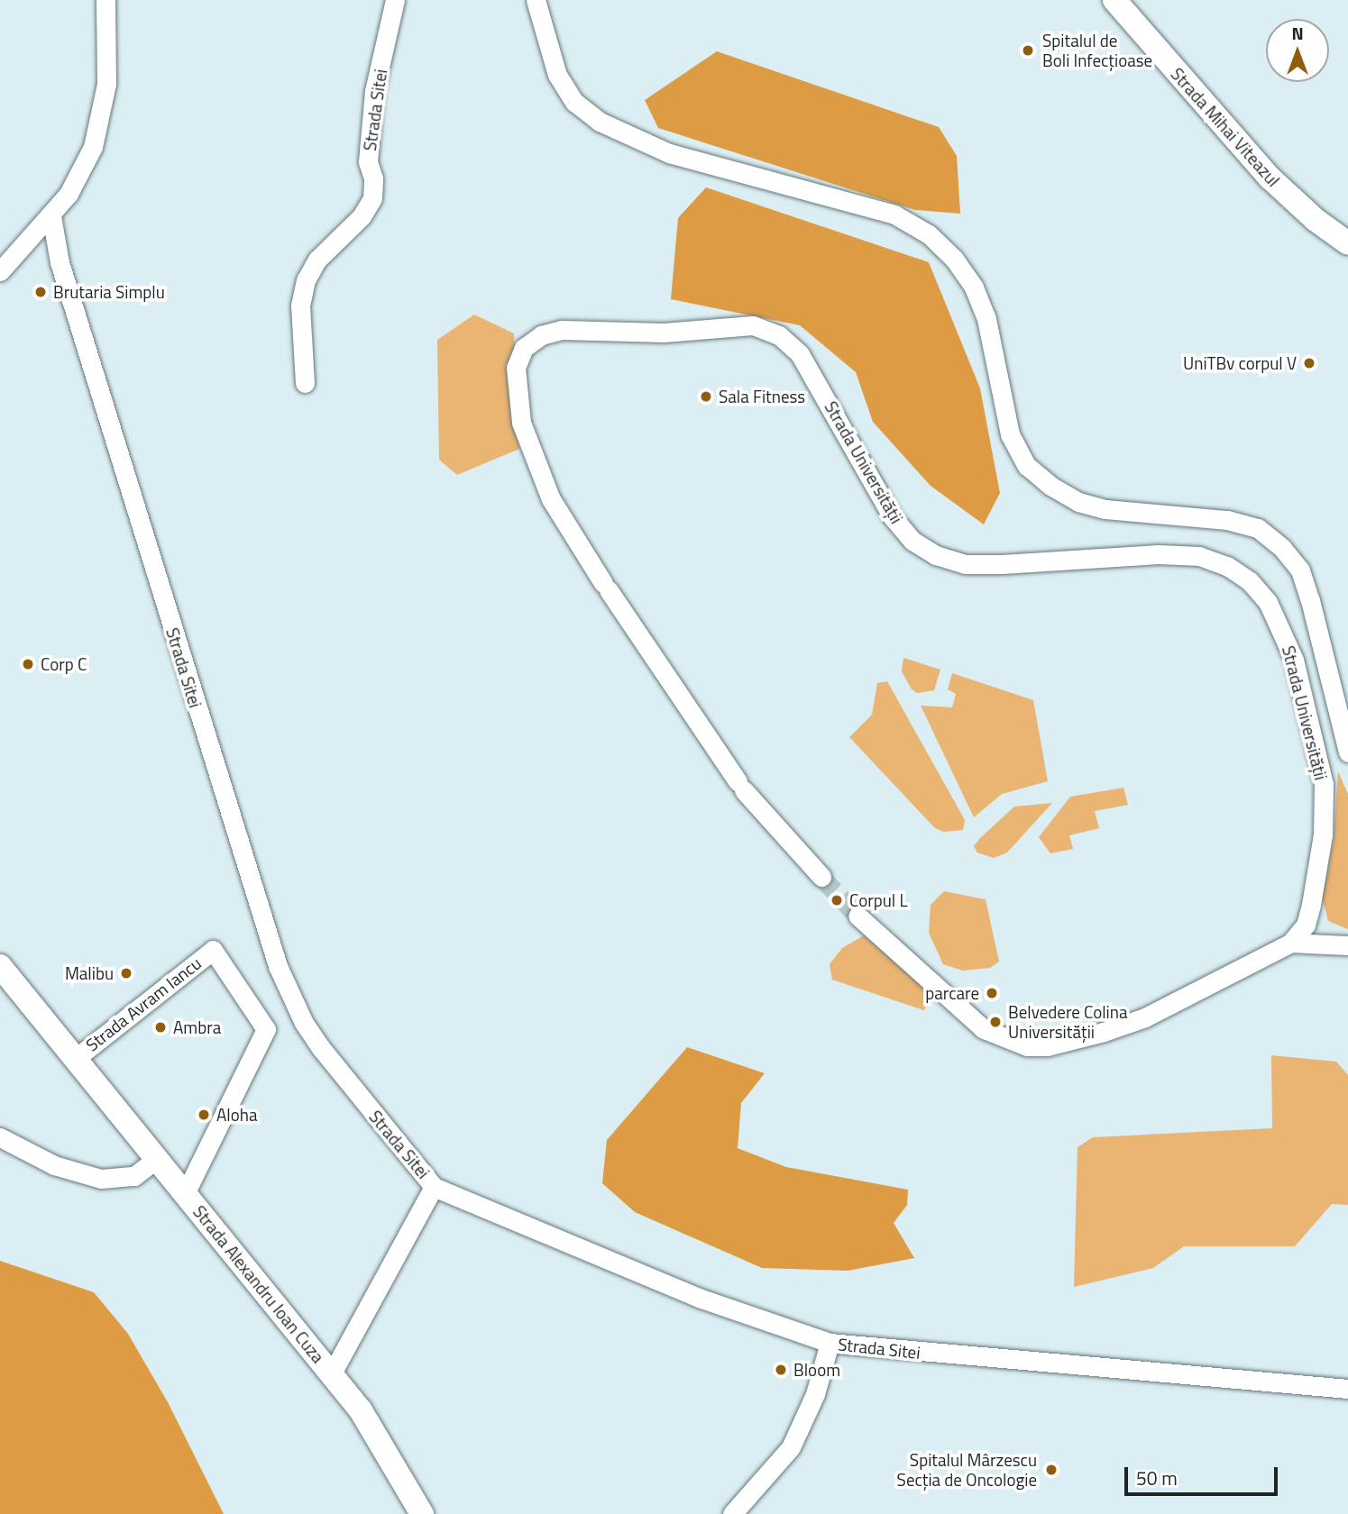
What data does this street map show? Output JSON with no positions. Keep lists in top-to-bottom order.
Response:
{
  "streets": {
    "street": [
      "Strada Sitei",
      "Strada Mihai Viteazul",
      "Strada Universității",
      "Strada Avram Iancu",
      "Strada Alexandru Ioan Cuza"
    ]
  },
  "crossings": [
    ["Strada Sitei", "Strada Alexandru Ioan Cuza"],
    ["Strada Avram Iancu", "Strada Alexandru Ioan Cuza"]
  ],
  "places": [
    "Spitalul de Boli Infecțioase",
    "Brutaria Simplu",
    "UniTBv corpul V",
    "Sala Fitness",
    "Corp C",
    "Corpul L",
    "Malibu",
    "parcare",
    "Belvedere Colina Universității",
    "Ambra",
    "Aloha",
    "Bloom",
    "Spitalul Mârzescu Secția de Oncologie"
  ],
  "scale_bar": "50 m",
  "north": "top"
}
